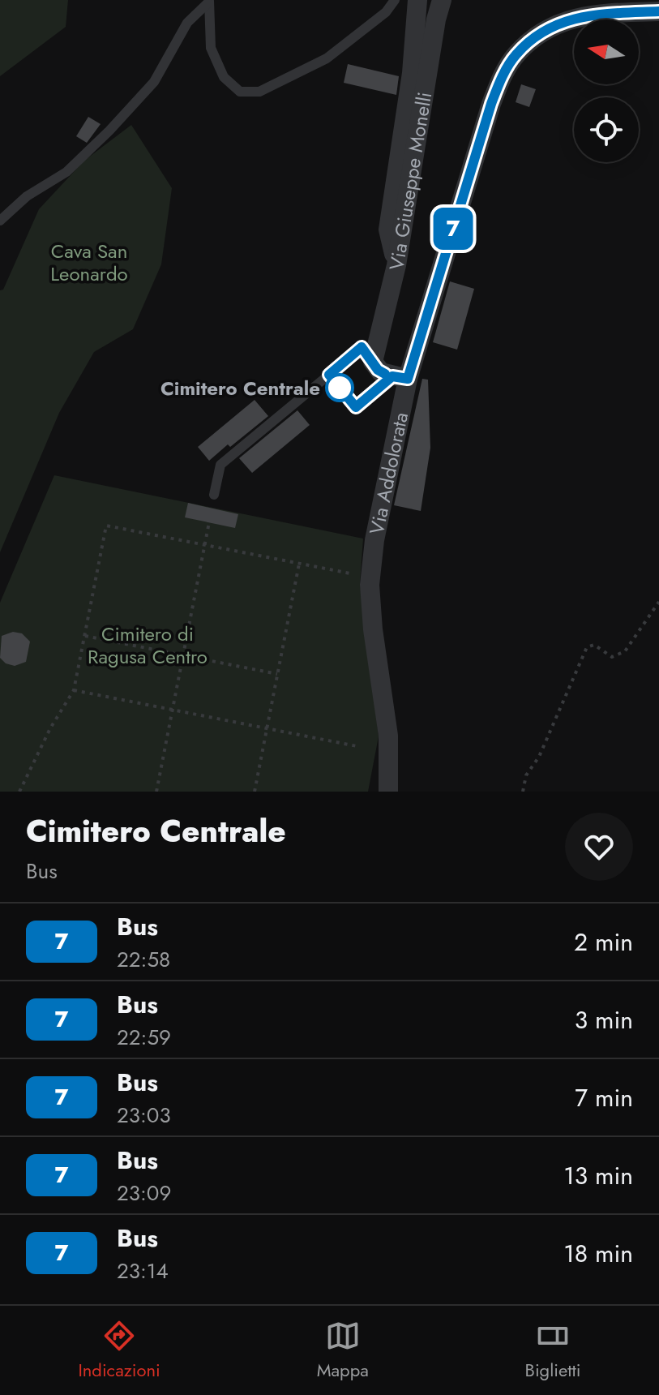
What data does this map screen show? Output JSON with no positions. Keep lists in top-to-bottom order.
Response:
{
  "streets": {
    "street": ["Via Giuseppe Monelli", "Via Addolorata"]
  },
  "parks": ["Cava San Leonardo", "Cimitero di Ragusa Centro"],
  "places": ["Cimitero Centrale"],
  "lines": ["bus line 7"],
  "north": "left",
  "page": {
    "on_map": "7",
    "heading": ["Cimitero Centrale", "Bus"],
    "list": [
      {
        "mark": "7",
        "name": "Bus",
        "note": "22:58",
        "value": "2 min"
      },
      {
        "mark": "7",
        "name": "Bus",
        "note": "22:59",
        "value": "3 min"
      },
      {
        "mark": "7",
        "name": "Bus",
        "note": "23:03",
        "value": "7 min"
      },
      {
        "mark": "7",
        "name": "Bus",
        "note": "23:09",
        "value": "13 min"
      },
      {
        "mark": "7",
        "name": "Bus",
        "note": "23:14",
        "value": "18 min"
      }
    ],
    "tabs": ["Indicazioni", "Mappa", "Biglietti"]
  }
}
